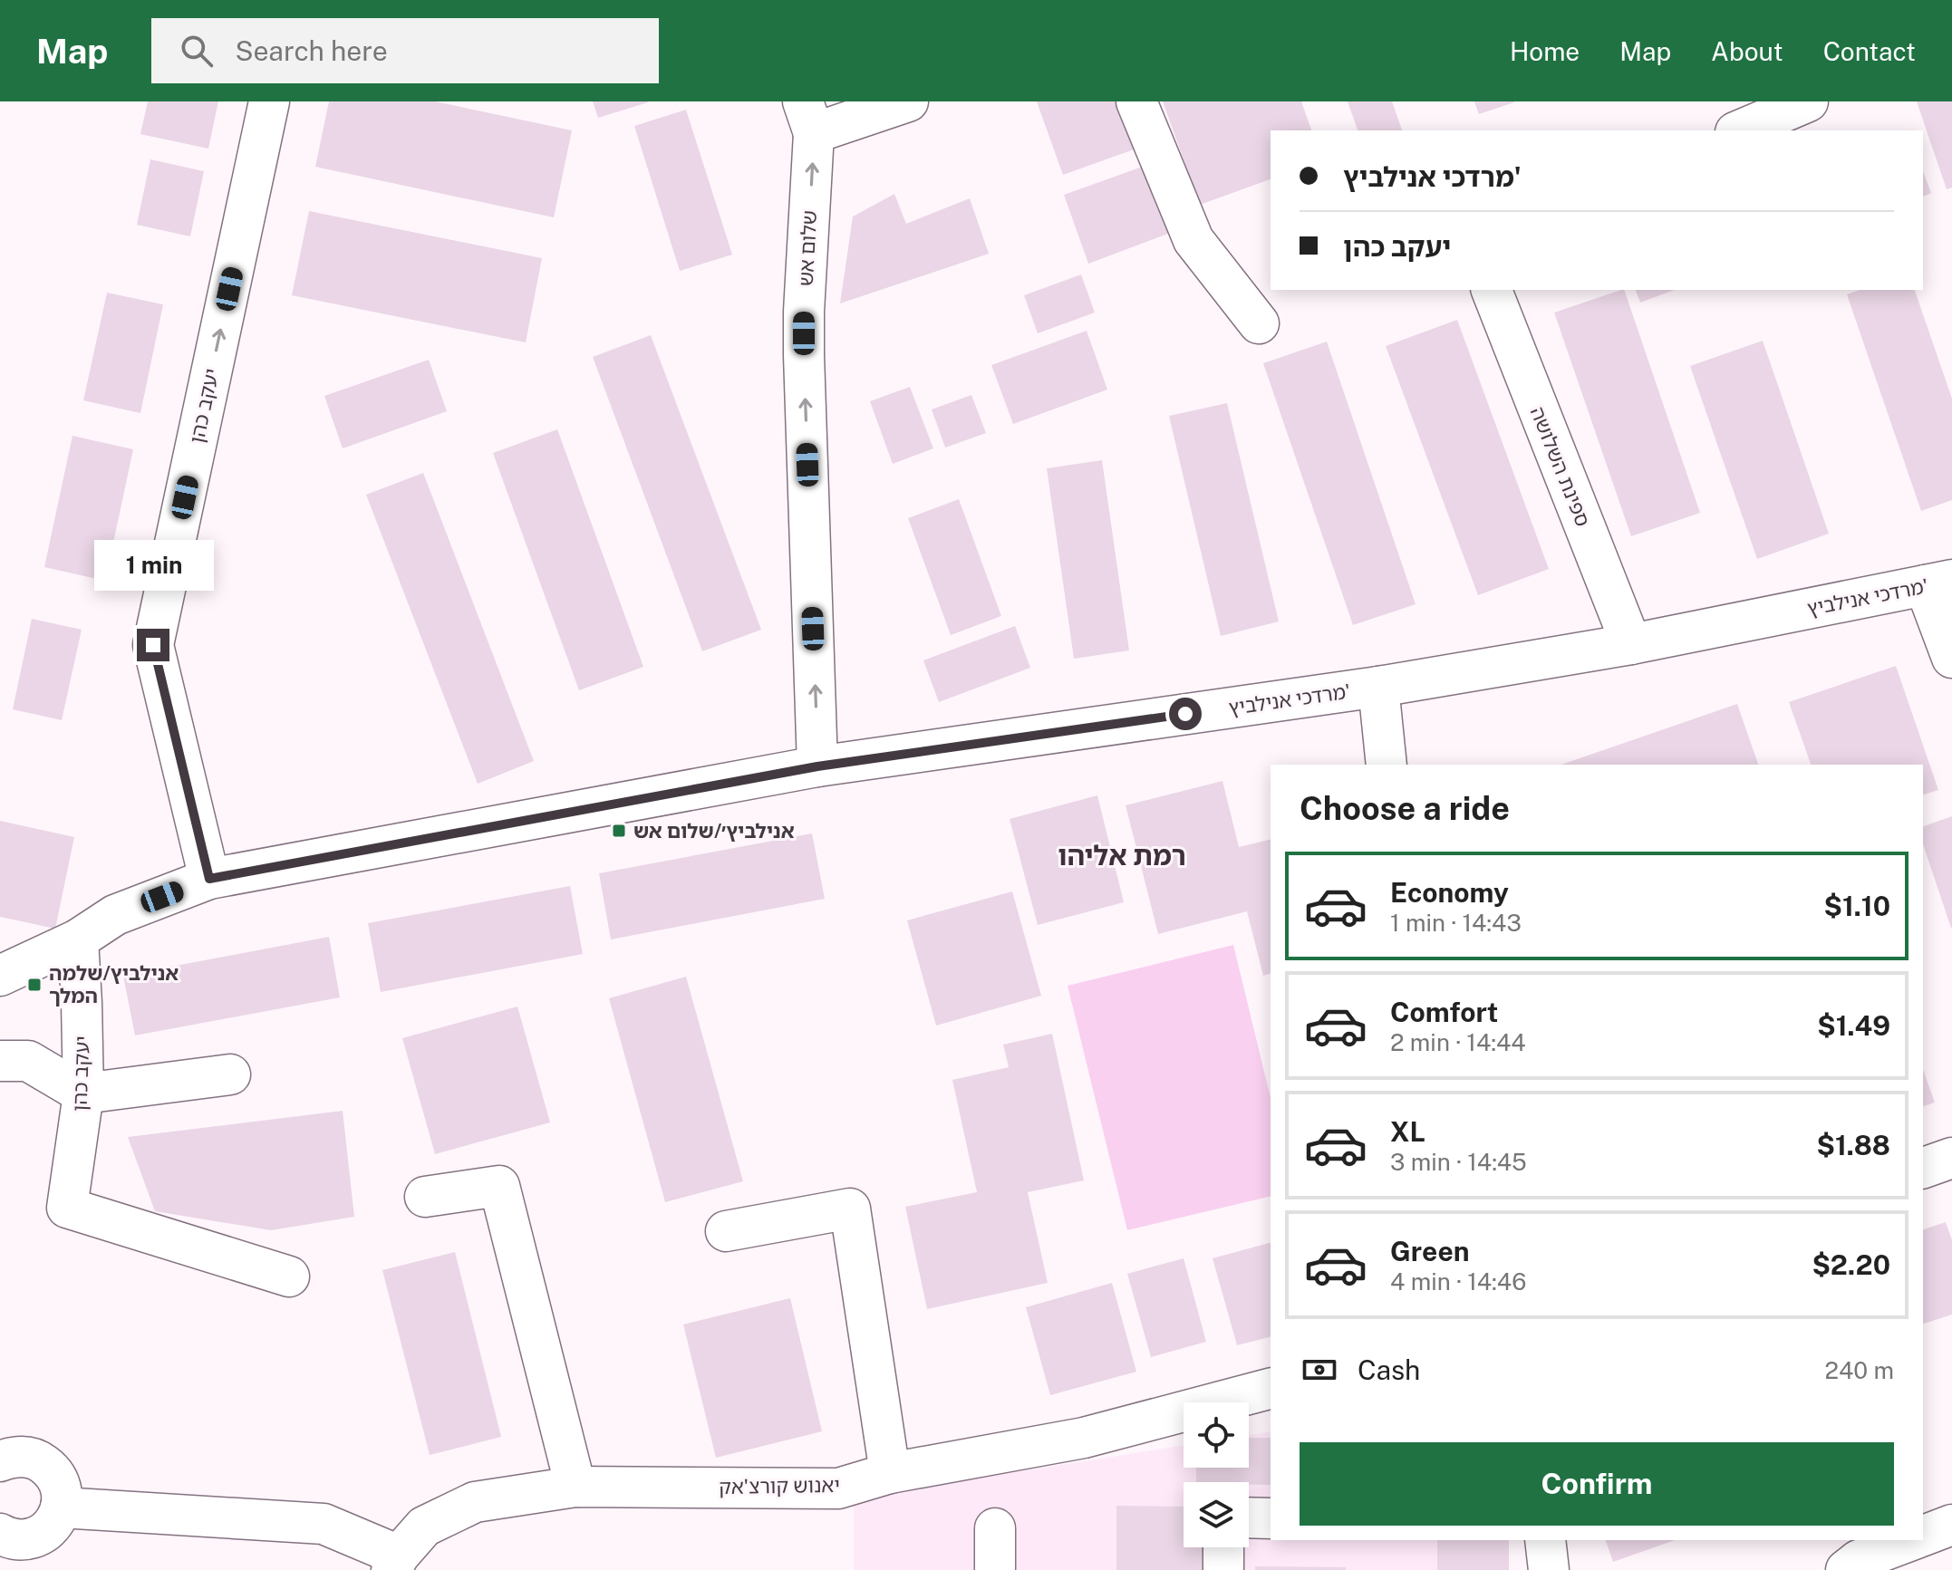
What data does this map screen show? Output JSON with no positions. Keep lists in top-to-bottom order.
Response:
{
  "streets": {
    "street": [
      "שלום אש",
      "יעקב כהן",
      "ספינת השלושה",
      "מרדכי אנילביץ'",
      "יאנוש קורצ'אק"
    ]
  },
  "crossings": [
    ["שלום אש", "מרדכי אנילביץ'"],
    ["יעקב כהן", "מרדכי אנילביץ'"],
    ["ספינת השלושה", "מרדכי אנילביץ'"]
  ],
  "one_way": ["שלום אש", "יעקב כהן"],
  "districts": ["רמת אליהו"],
  "places": {
    "transit": ["אנילביץ׳/שלום אש", "אנילביץ/שלמה המלך"]
  },
  "page": {
    "header": "Map",
    "search": "Search here",
    "nav": [
      "Home",
      "Map",
      "About",
      "Contact"
    ],
    "banner": ["מרדכי אנילביץ'", "יעקב כהן"],
    "bubble": "1 min",
    "heading": "Choose a ride",
    "list": [
      {
        "name": "Economy",
        "note": "1 min · 14:43",
        "value": "$1.10"
      },
      {
        "name": "Comfort",
        "note": "2 min · 14:44",
        "value": "$1.49"
      },
      {
        "name": "XL",
        "note": "3 min · 14:45",
        "value": "$1.88"
      },
      {
        "name": "Green",
        "note": "4 min · 14:46",
        "value": "$2.20"
      }
    ],
    "pay": ["Cash", "240 m"],
    "buttons": "Confirm"
  }
}
